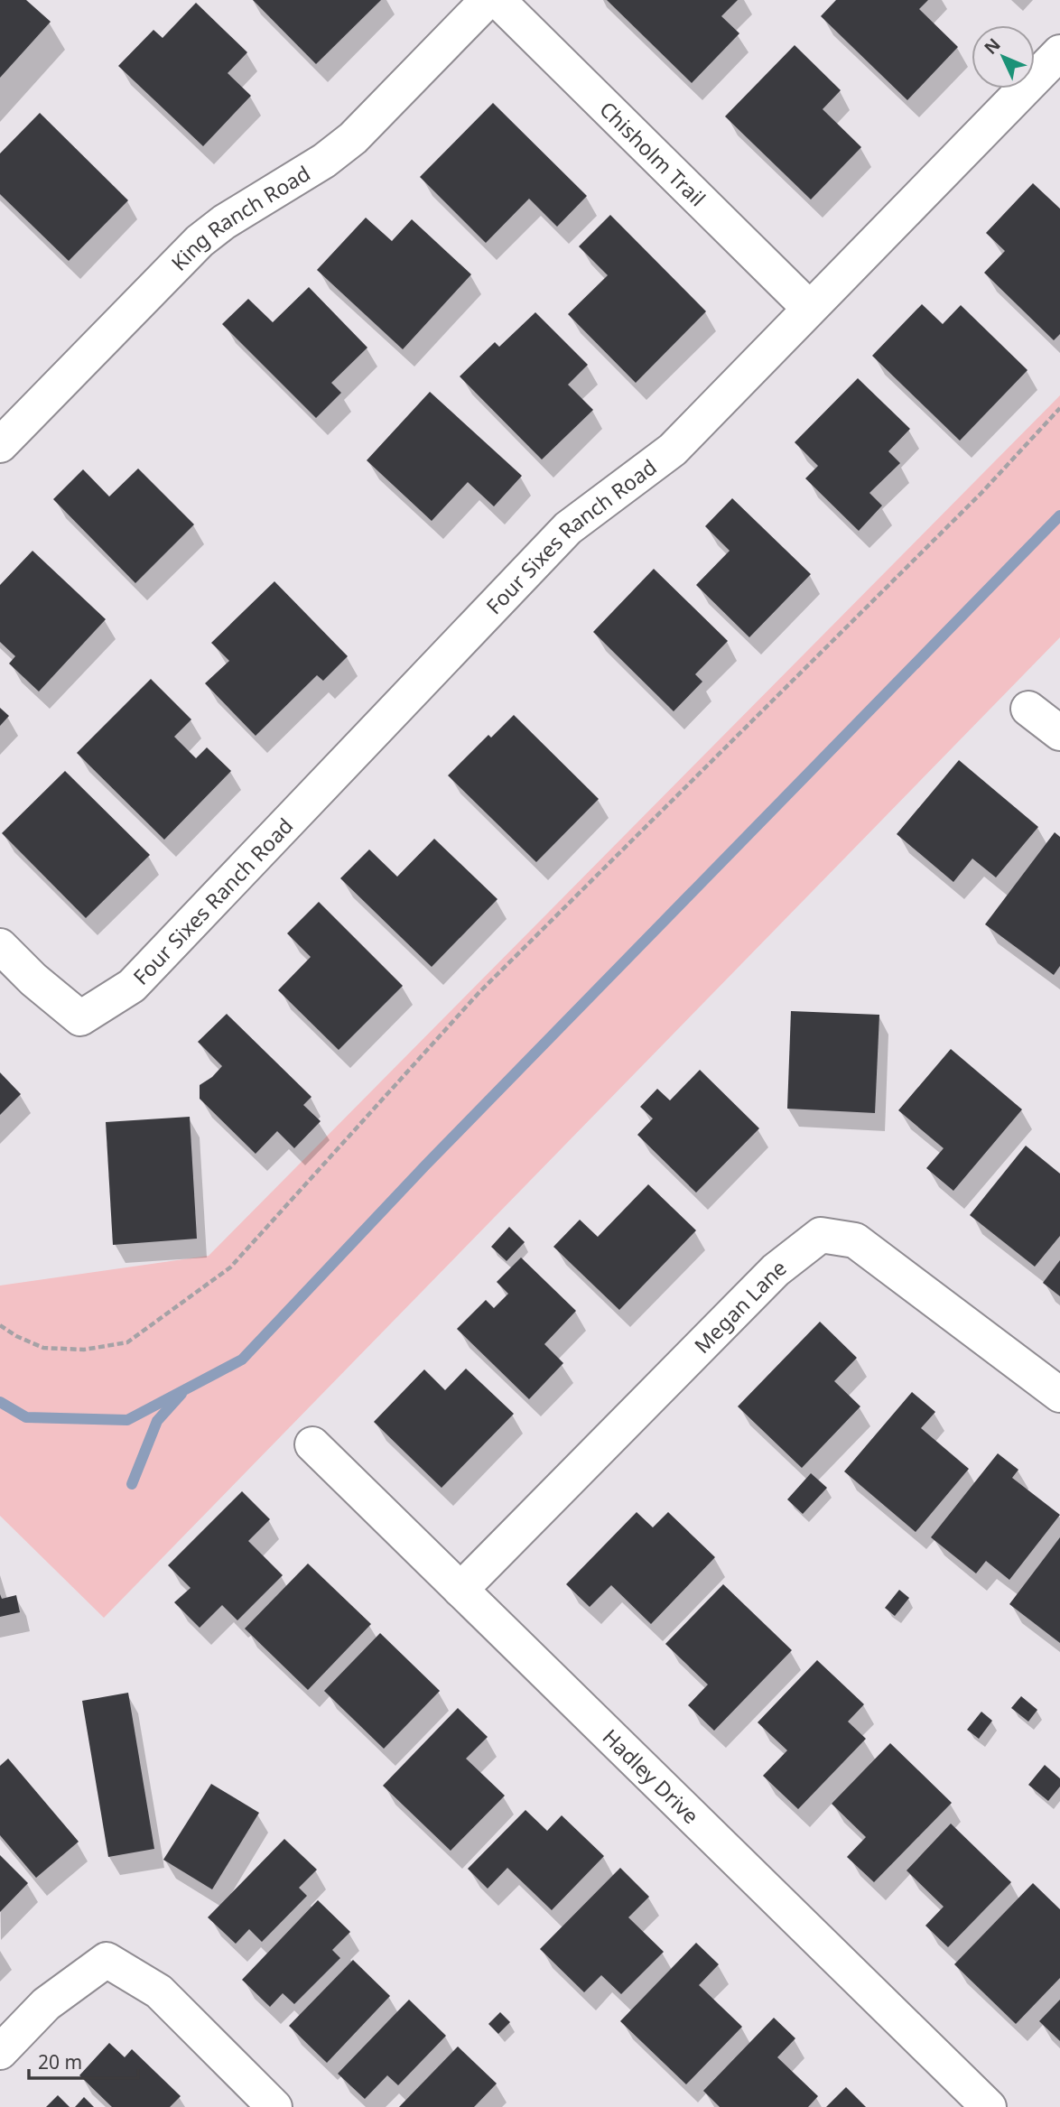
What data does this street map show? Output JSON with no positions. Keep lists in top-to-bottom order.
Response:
{
  "streets": {
    "street": [
      "Chisholm Trail",
      "King Ranch Road",
      "Four Sixes Ranch Road",
      "Megan Lane",
      "Hadley Drive"
    ]
  },
  "crossings": [
    ["Chisholm Trail", "Four Sixes Ranch Road"],
    ["Megan Lane", "Hadley Drive"]
  ],
  "scale_bar": "20 m",
  "north": "top left"
}
